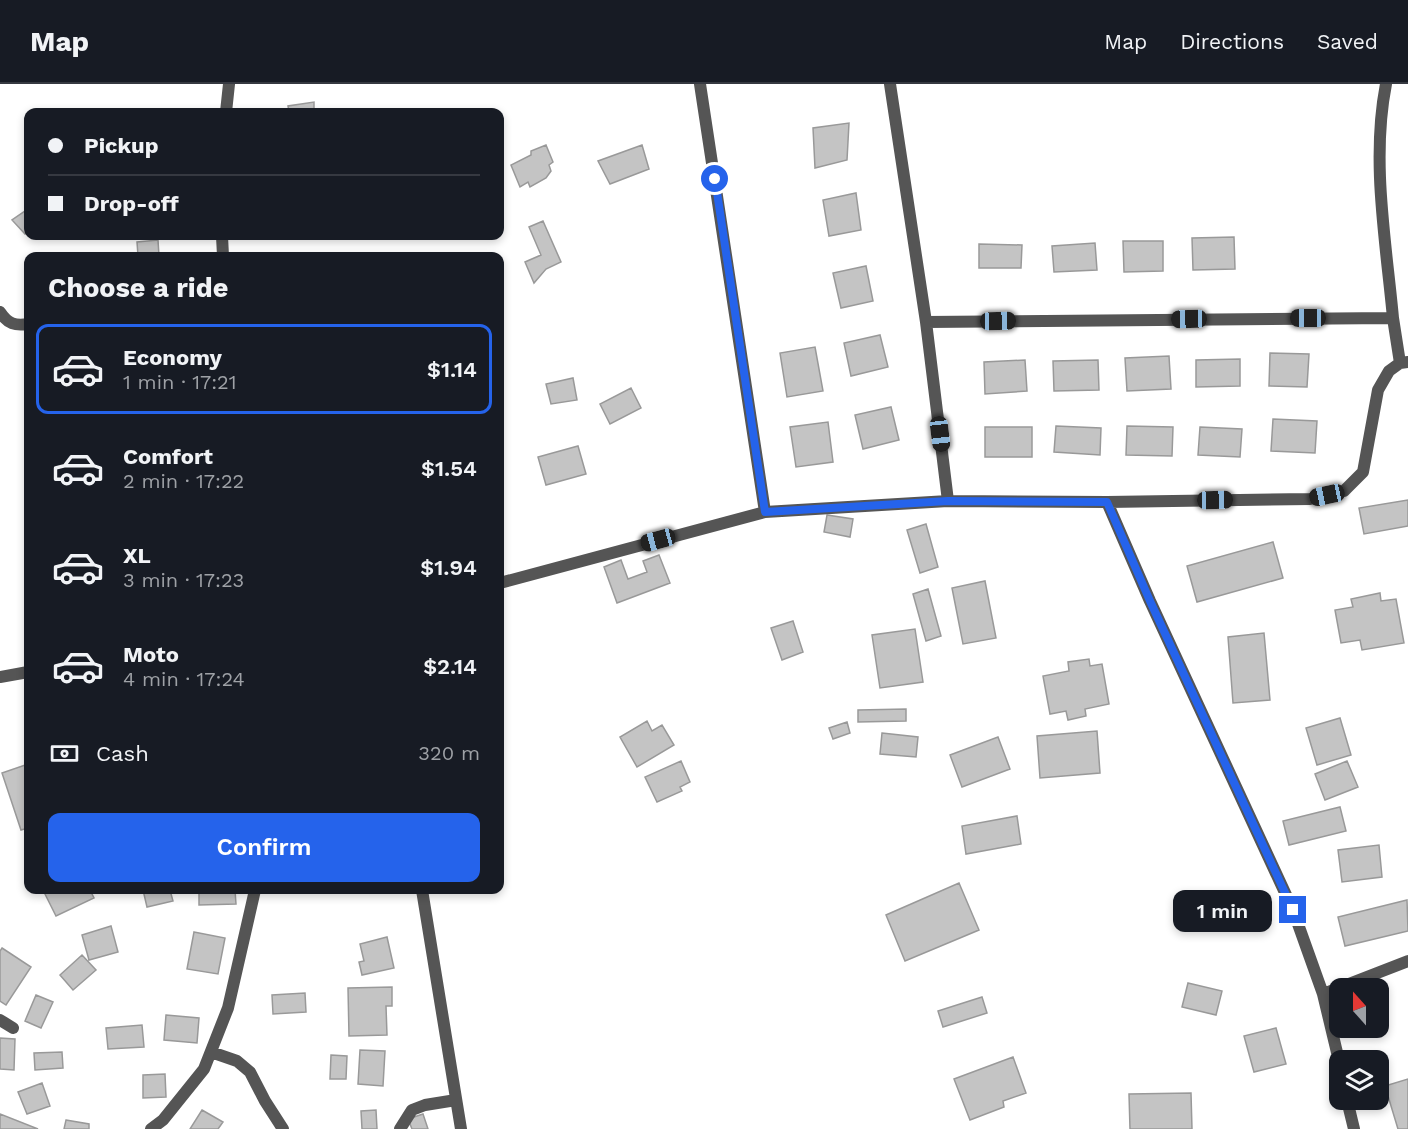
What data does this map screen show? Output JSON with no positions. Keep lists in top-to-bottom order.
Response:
{
  "north": "top",
  "page": {
    "header": "Map",
    "nav": ["Map", "Directions", "Saved"],
    "banner": ["Pickup", "Drop-off"],
    "heading": "Choose a ride",
    "list": [
      {
        "name": "Economy",
        "note": "1 min · 17:21",
        "value": "$1.14"
      },
      {
        "name": "Comfort",
        "note": "2 min · 17:22",
        "value": "$1.54"
      },
      {
        "name": "XL",
        "note": "3 min · 17:23",
        "value": "$1.94"
      },
      {
        "name": "Moto",
        "note": "4 min · 17:24",
        "value": "$2.14"
      }
    ],
    "pay": ["Cash", "320 m"],
    "buttons": "Confirm",
    "bubble": "1 min"
  }
}
